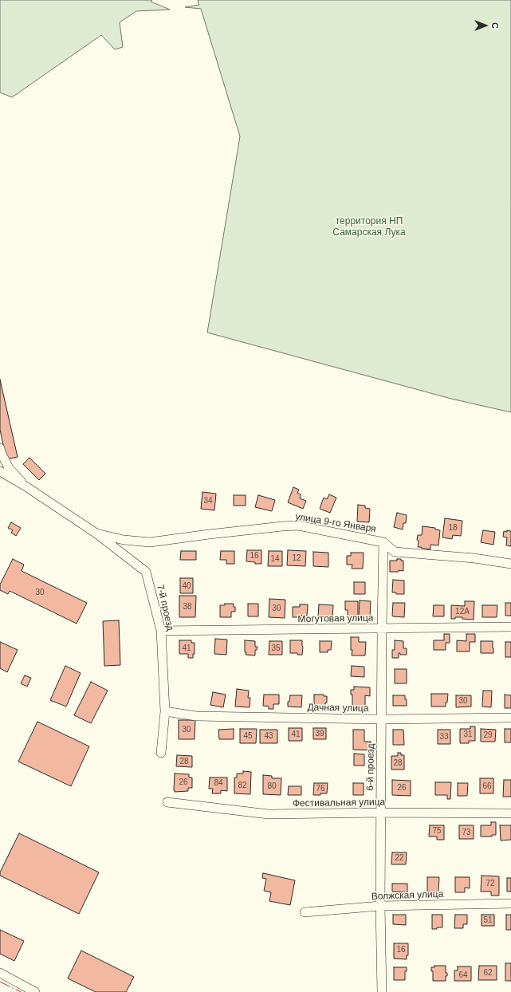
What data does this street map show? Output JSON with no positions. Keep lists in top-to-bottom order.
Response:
{
  "streets": {
    "street": [
      "улица 9-го Января",
      "7-й проезд",
      "Могутовая улица",
      "Дачная улица",
      "6-й проезд",
      "Фестивальная улица",
      "Волжская улица"
    ]
  },
  "crossings": [
    ["улица 9-го Января", "7-й проезд"],
    ["улица 9-го Января", "6-й проезд"],
    ["7-й проезд", "Могутовая улица"],
    ["7-й проезд", "Дачная улица"],
    ["Могутовая улица", "6-й проезд"],
    ["Дачная улица", "6-й проезд"],
    ["6-й проезд", "Фестивальная улица"],
    ["6-й проезд", "Волжская улица"]
  ],
  "parks": ["территория НП Самарская Лука"],
  "house_numbers": [
    "34",
    "18",
    "16",
    "12",
    "14",
    "40",
    "30",
    "38",
    "30",
    "12А",
    "41",
    "35",
    "30",
    "30",
    "39",
    "41",
    "31",
    "29",
    "45",
    "43",
    "33",
    "28",
    "28",
    "26",
    "84",
    "82",
    "80",
    "66",
    "26",
    "76",
    "75",
    "73",
    "22",
    "72",
    "51",
    "16",
    "62",
    "64"
  ],
  "north": "right"
}
